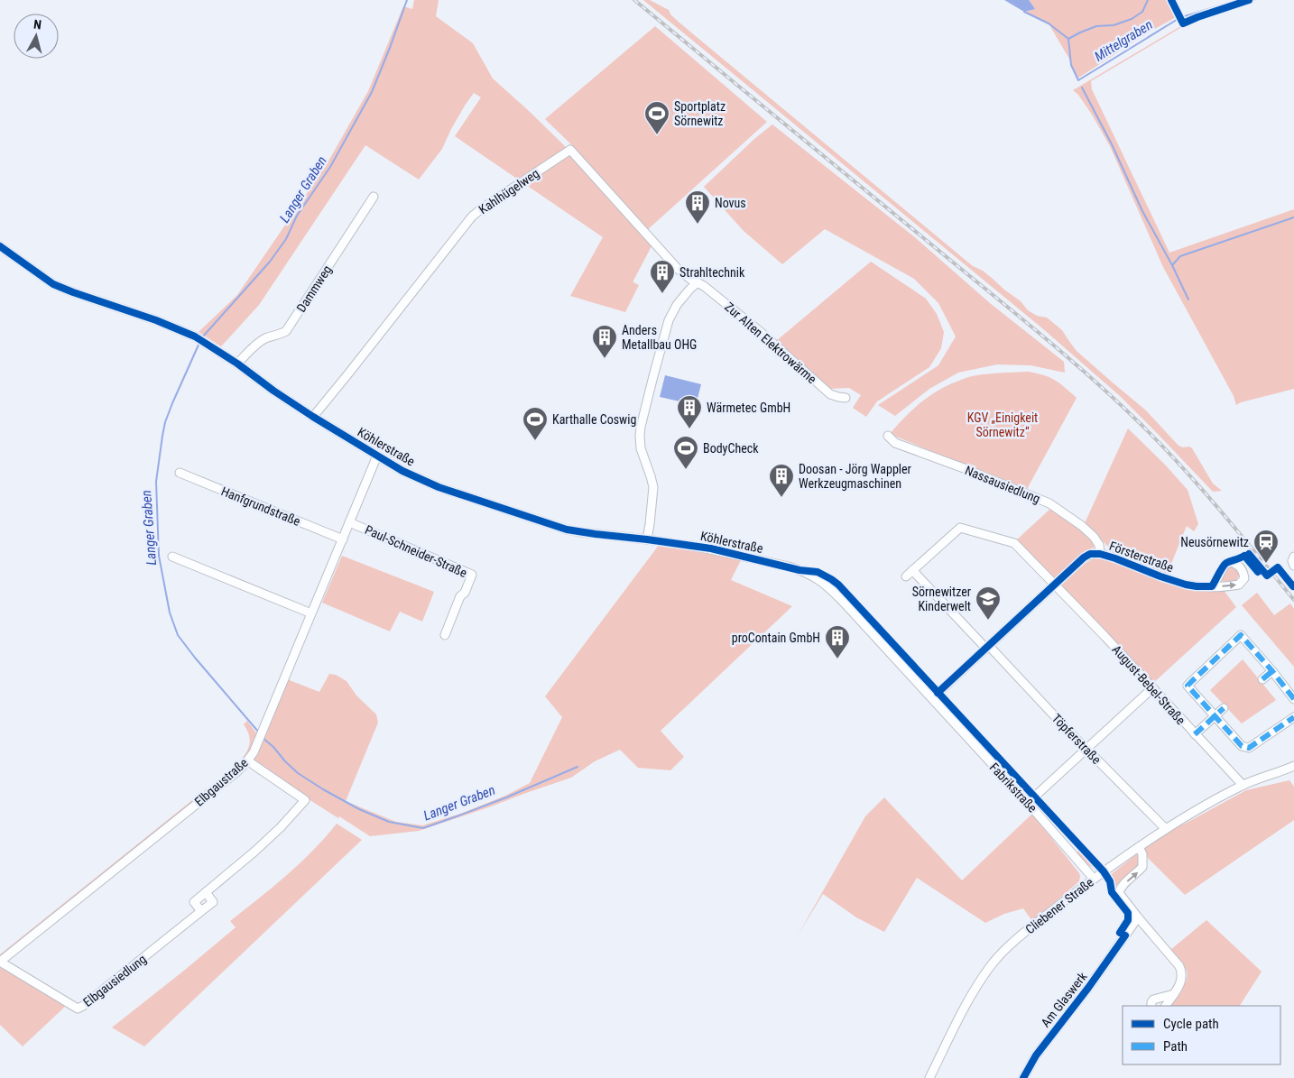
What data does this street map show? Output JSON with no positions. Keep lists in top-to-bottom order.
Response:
{
  "streets": {
    "street": [
      "Kahlhügelweg",
      "Dammweg",
      "Zur Alten Elektrowärme",
      "Köhlerstraße",
      "Nassausiedlung",
      "Hanfgrundstraße",
      "Paul-Schneider-Straße",
      "Försterstraße",
      "August-Bebel-Straße",
      "Töpferstraße",
      "Elbgaustraße",
      "Fabrikstraße",
      "Cliebener Straße",
      "Elbgausiedlung",
      "Am Glaswerk"
    ]
  },
  "crossings": [
    ["Kahlhügelweg", "Zur Alten Elektrowärme"],
    ["Kahlhügelweg", "Köhlerstraße"],
    ["Dammweg", "Köhlerstraße"],
    ["Köhlerstraße", "Försterstraße"],
    ["Köhlerstraße", "Elbgaustraße"],
    ["Köhlerstraße", "Fabrikstraße"],
    ["Nassausiedlung", "Försterstraße"],
    ["Hanfgrundstraße", "Elbgaustraße"],
    ["Paul-Schneider-Straße", "Elbgaustraße"],
    ["Försterstraße", "August-Bebel-Straße"],
    ["Försterstraße", "Töpferstraße"],
    ["Försterstraße", "Fabrikstraße"],
    ["August-Bebel-Straße", "Cliebener Straße"],
    ["Töpferstraße", "Cliebener Straße"],
    ["Elbgaustraße", "Elbgausiedlung"],
    ["Fabrikstraße", "Cliebener Straße"]
  ],
  "water": ["Mittelgraben", "Langer Graben"],
  "parks": ["KGV „Einigkeit Sörnewitz“"],
  "places": {
    "sports": ["Sportplatz Sörnewitz", "Karthalle Coswig", "BodyCheck"],
    "building": [
      "Novus",
      "Strahltechnik",
      "Anders Metallbau OHG",
      "Wärmetec GmbH",
      "Doosan - Jörg Wappler Werkzeugmaschinen",
      "proContain GmbH"
    ],
    "station": ["Neusörnewitz"],
    "school or university": ["Sörnewitzer Kinderwelt"]
  },
  "legend": ["Cycle path", "Path"],
  "north": "top"
}
